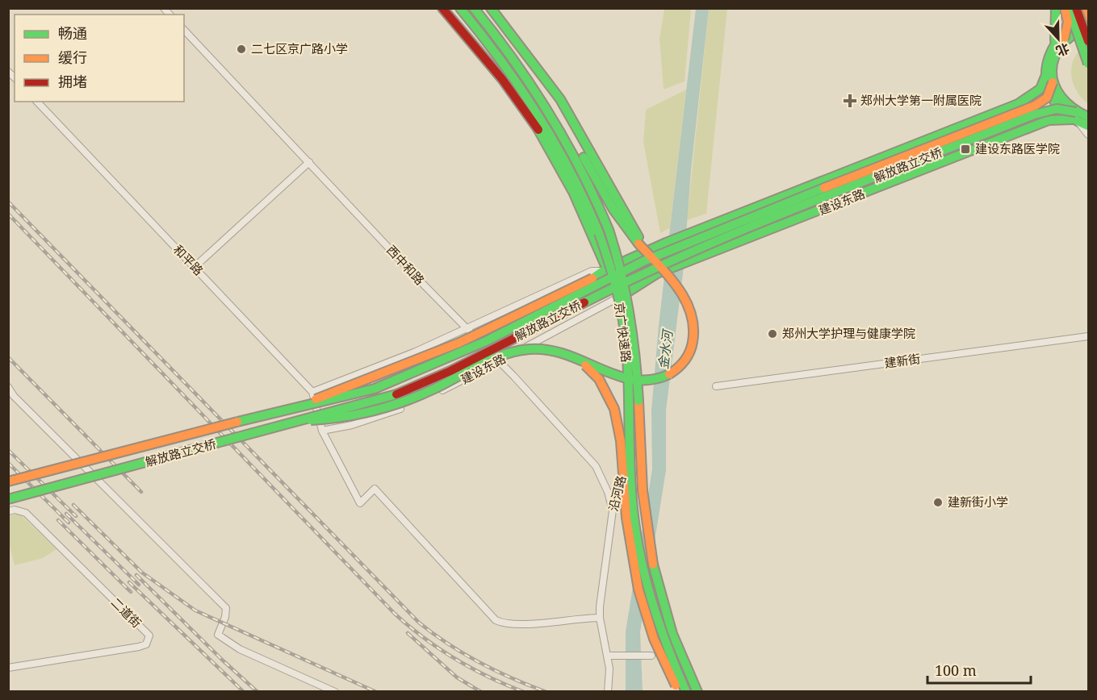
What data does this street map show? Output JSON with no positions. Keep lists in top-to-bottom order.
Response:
{
  "streets": {
    "main road": ["解放路立交桥", "建设东路", "京广快速路"],
    "street": [
      "和平路",
      "西中和路",
      "建新街",
      "沿河路",
      "二道街"
    ]
  },
  "crossings": [
    ["解放路立交桥", "建设东路"],
    ["建设东路", "和平路"],
    ["建设东路", "西中和路"],
    ["建设东路", "沿河路"],
    ["和平路", "沿河路"],
    ["西中和路", "沿河路"]
  ],
  "water": ["金水河"],
  "places": {
    "other": ["二七区京广路小学", "郑州大学护理与健康学院", "建新街小学"],
    "health": ["郑州大学第一附属医院"],
    "transit": ["建设东路医学院"]
  },
  "legend": ["畅通", "缓行", "拥堵"],
  "scale_bar": "100 m",
  "north": "bottom"
}
